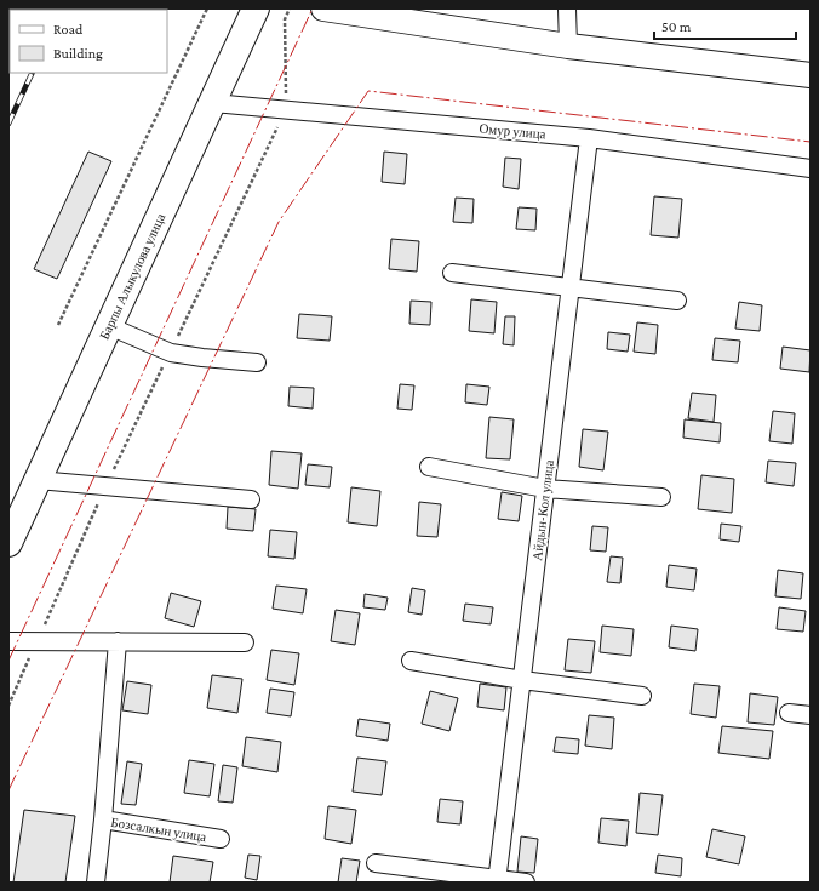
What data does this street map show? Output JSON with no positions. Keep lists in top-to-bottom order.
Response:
{
  "streets": {
    "main road": ["Барпы Алыкулова улица"],
    "street": ["Омур улица", "Айдын-Кол улица", "Бозсалкын улица"]
  },
  "crossings": [
    ["Омур улица", "Барпы Алыкулова улица"],
    ["Омур улица", "Айдын-Кол улица"]
  ],
  "legend": ["Road", "Building"],
  "scale_bar": "50 m"
}
